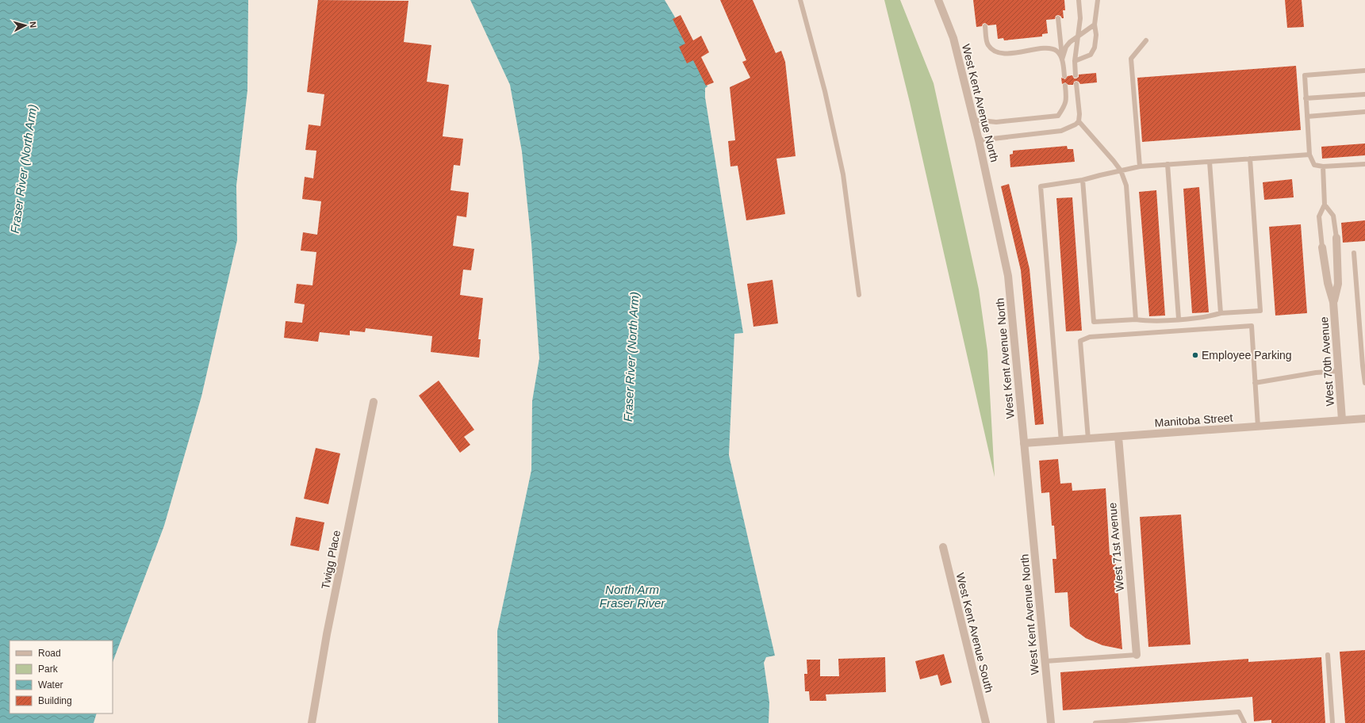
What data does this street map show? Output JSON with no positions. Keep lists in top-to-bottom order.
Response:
{
  "streets": {
    "street": [
      "West Kent Avenue North",
      "West 70th Avenue",
      "Manitoba Street",
      "West 71st Avenue",
      "Twigg Place",
      "West Kent Avenue South"
    ]
  },
  "crossings": [
    ["West Kent Avenue North", "Manitoba Street"],
    ["West 70th Avenue", "Manitoba Street"],
    ["Manitoba Street", "West 71st Avenue"]
  ],
  "water": ["Fraser River (North Arm)", "North Arm Fraser River"],
  "places": ["Employee Parking"],
  "legend": [
    "Road",
    "Park",
    "Water",
    "Building"
  ],
  "north": "right"
}
